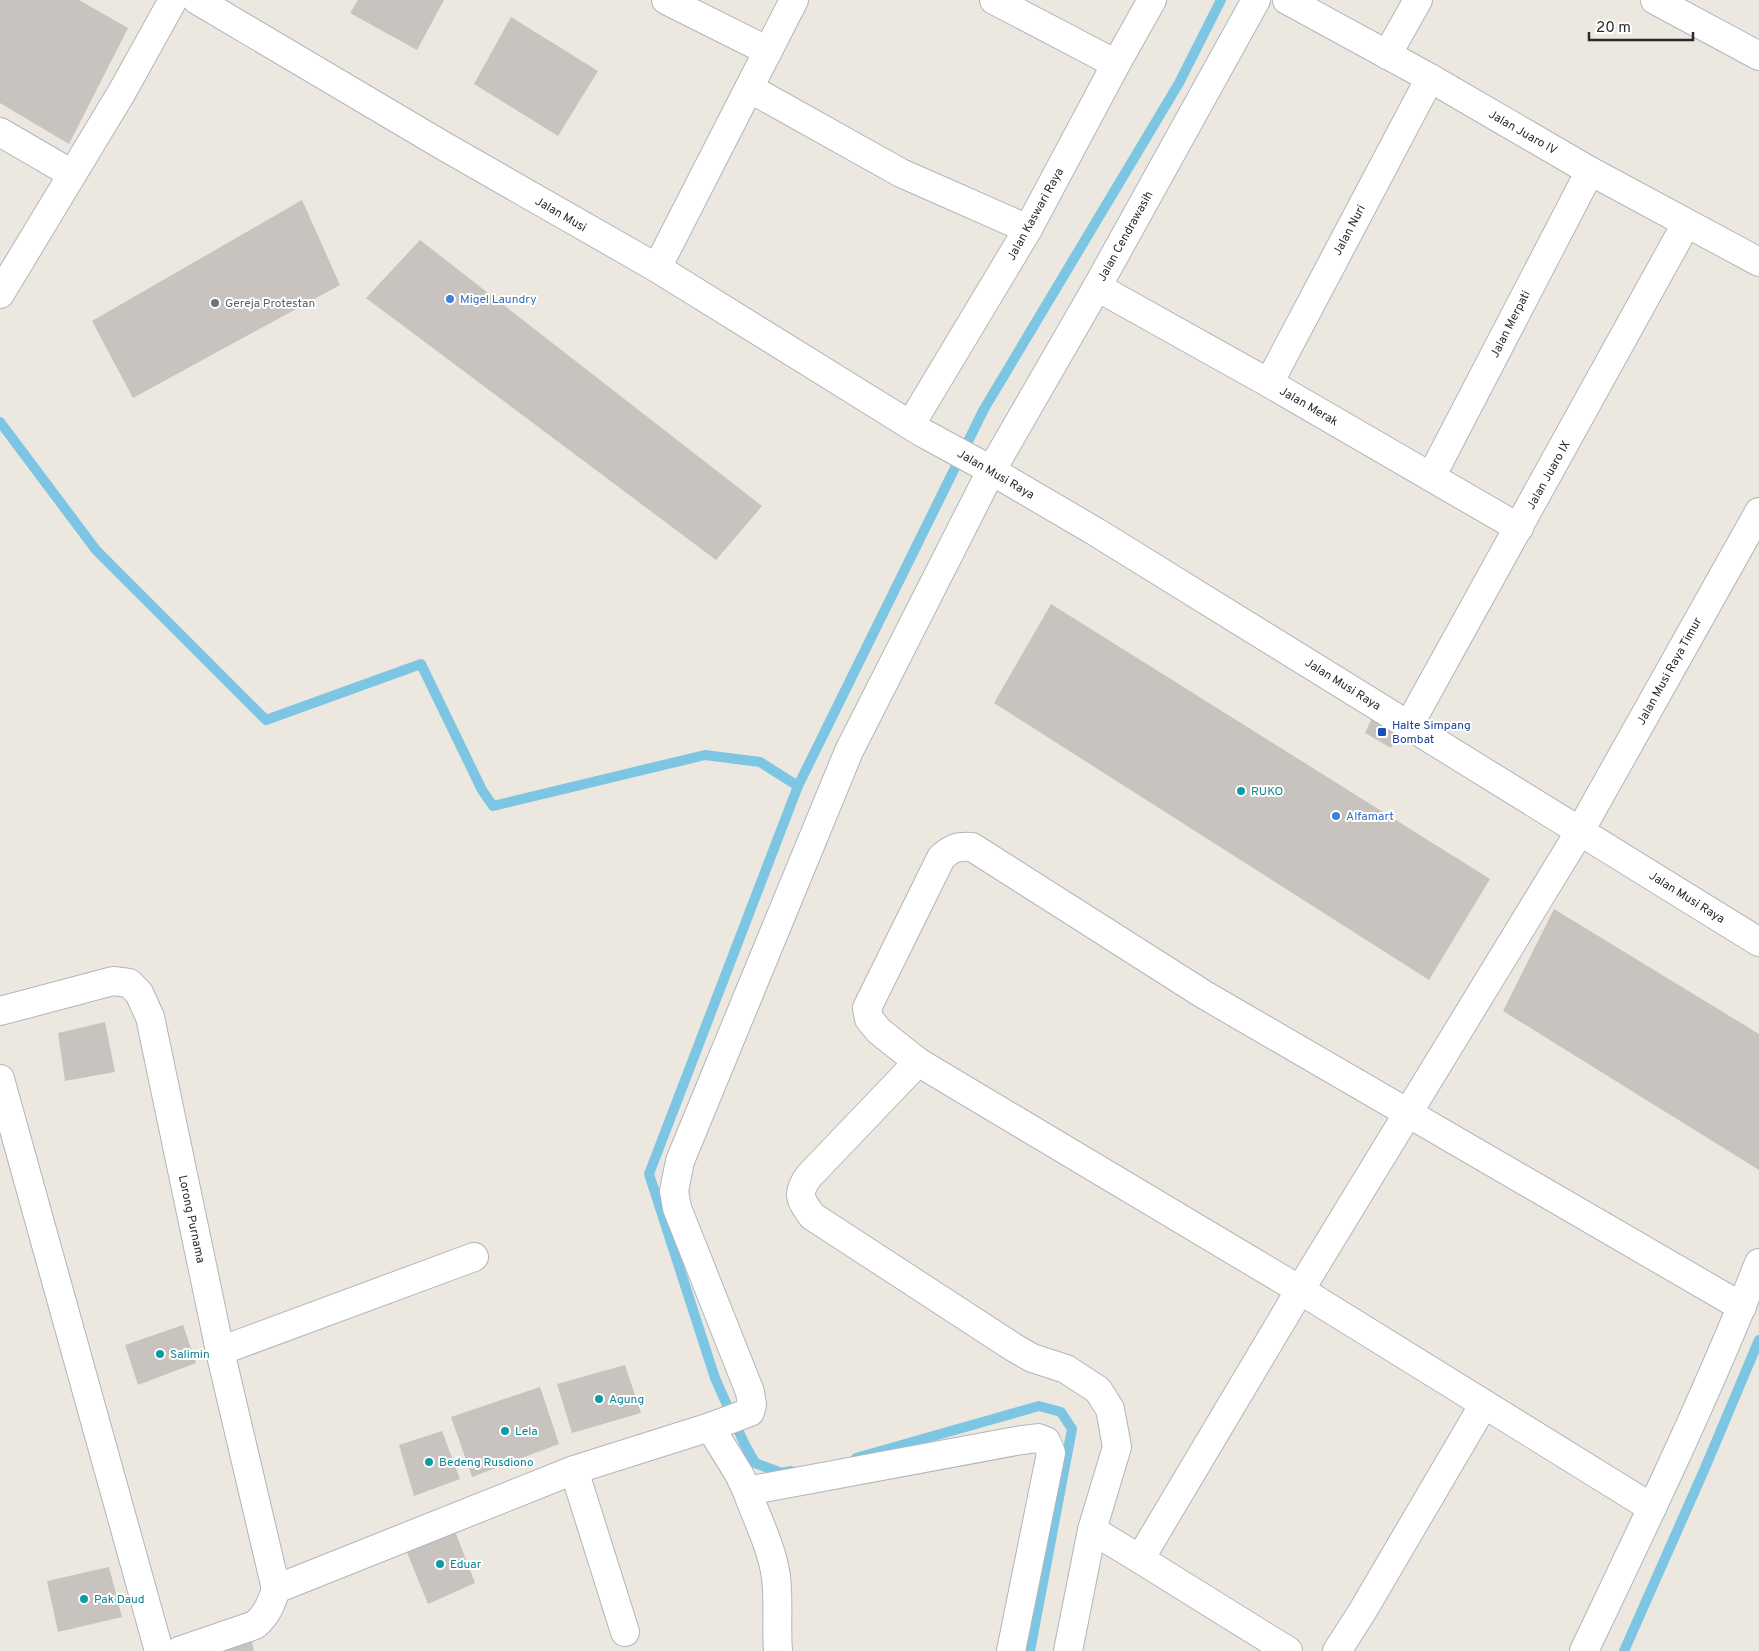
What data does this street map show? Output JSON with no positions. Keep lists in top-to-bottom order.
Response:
{
  "streets": {
    "street": [
      "Jalan Juaro IV",
      "Jalan Musi",
      "Jalan Kaswari Raya",
      "Jalan Nuri",
      "Jalan Cendrawasih",
      "Jalan Merpati",
      "Jalan Merak",
      "Jalan Musi Raya",
      "Jalan Juaro IX",
      "Jalan Musi Raya Timur",
      "Lorong Purnama"
    ]
  },
  "crossings": [
    ["Jalan Juaro IV", "Jalan Nuri"],
    ["Jalan Juaro IV", "Jalan Merpati"],
    ["Jalan Juaro IV", "Jalan Juaro IX"],
    ["Jalan Musi", "Jalan Kaswari Raya"],
    ["Jalan Musi", "Jalan Musi Raya"],
    ["Jalan Kaswari Raya", "Jalan Musi Raya"],
    ["Jalan Nuri", "Jalan Merak"],
    ["Jalan Cendrawasih", "Jalan Merak"],
    ["Jalan Cendrawasih", "Jalan Musi Raya"],
    ["Jalan Merpati", "Jalan Merak"],
    ["Jalan Merak", "Jalan Juaro IX"],
    ["Jalan Musi Raya", "Jalan Juaro IX"],
    ["Jalan Musi Raya", "Jalan Musi Raya Timur"]
  ],
  "places": {
    "other": [
      "Migel Laundry",
      "Gereja Protestan",
      "RUKO",
      "Alfamart",
      "Salimin",
      "Agung",
      "Lela",
      "Bedeng Rusdiono",
      "Eduar",
      "Pak Daud"
    ],
    "transit": ["Halte Simpang Bombat"]
  },
  "scale_bar": "20 m"
}
